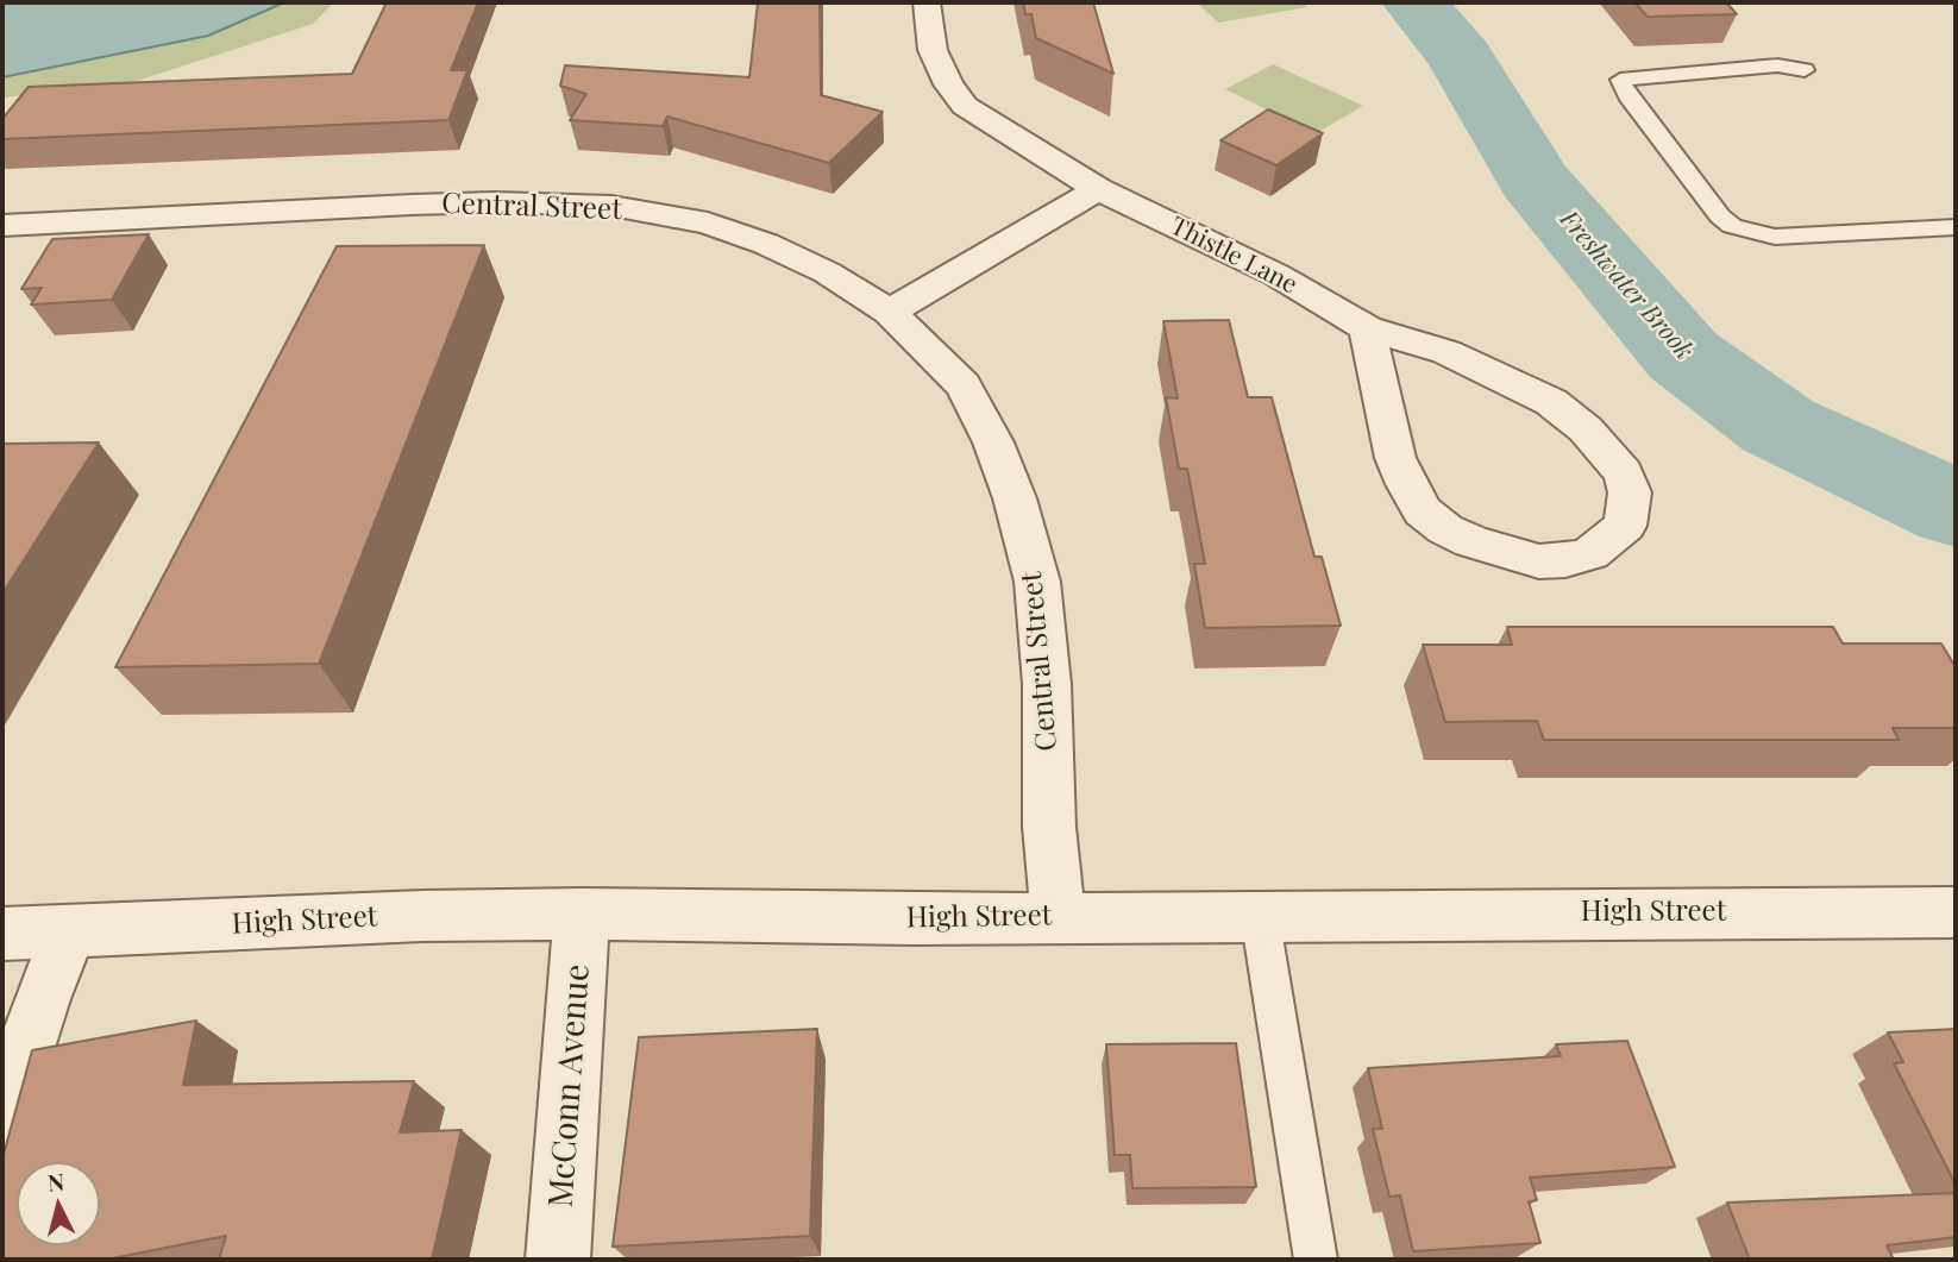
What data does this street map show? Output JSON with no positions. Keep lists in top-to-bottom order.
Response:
{
  "streets": {
    "street": [
      "Central Street",
      "Thistle Lane",
      "High Street",
      "McConn Avenue"
    ]
  },
  "crossings": [
    ["Central Street", "High Street"],
    ["High Street", "McConn Avenue"]
  ],
  "water": ["Freshwater Brook"],
  "north": "top"
}
